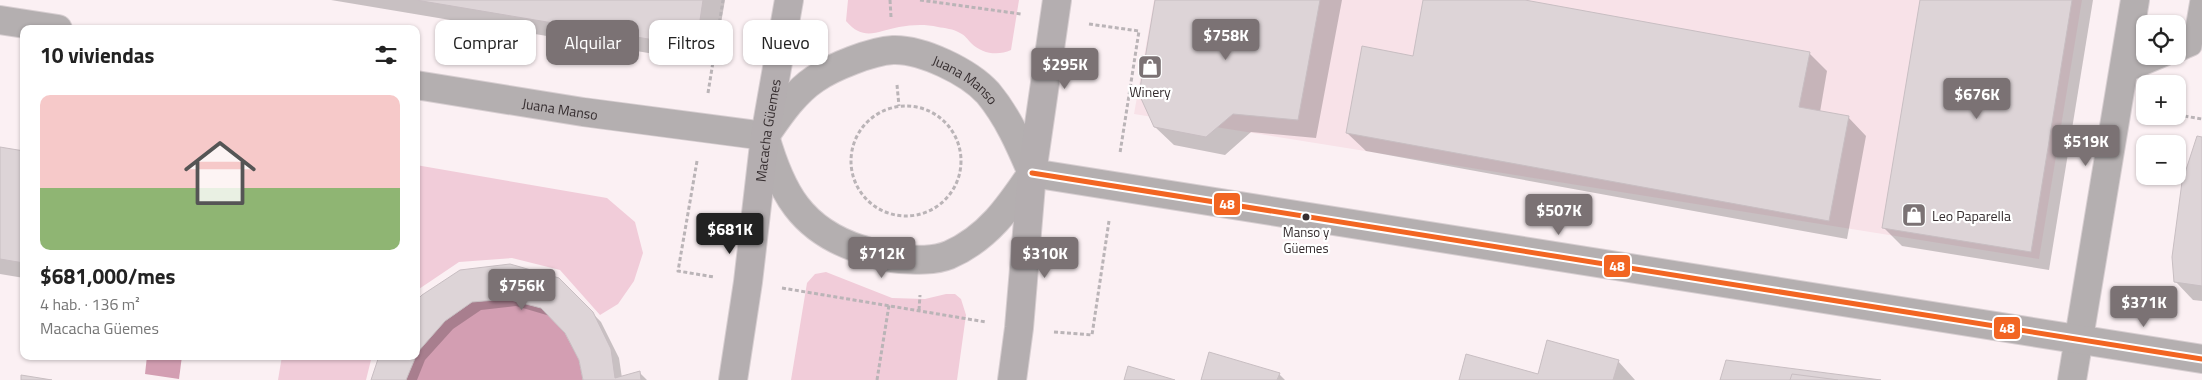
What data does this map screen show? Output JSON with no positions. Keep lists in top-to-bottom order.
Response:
{
  "streets": {
    "main road": ["Macacha Güemes"],
    "street": ["Juana Manso"]
  },
  "crossings": [
    ["Juana Manso", "Macacha Güemes"]
  ],
  "places": {
    "shop": ["Winery", "Leo Paparella"],
    "other": ["Manso y Güemes"]
  },
  "lines": ["transit line 48"],
  "page": {
    "map_buttons": ["+", "−"],
    "price": [
      "$758K",
      "$295K",
      "$676K",
      "$519K",
      "$507K",
      "$681K",
      "$712K",
      "$310K",
      "$756K",
      "$371K"
    ],
    "chip": [
      "Comprar",
      "Alquilar",
      "Filtros",
      "Nuevo"
    ],
    "heading": "10 viviendas",
    "list": [
      {
        "name": "$681,000/mes",
        "note": "4 hab. · 136 m² · Macacha Güemes"
      }
    ]
  }
}
